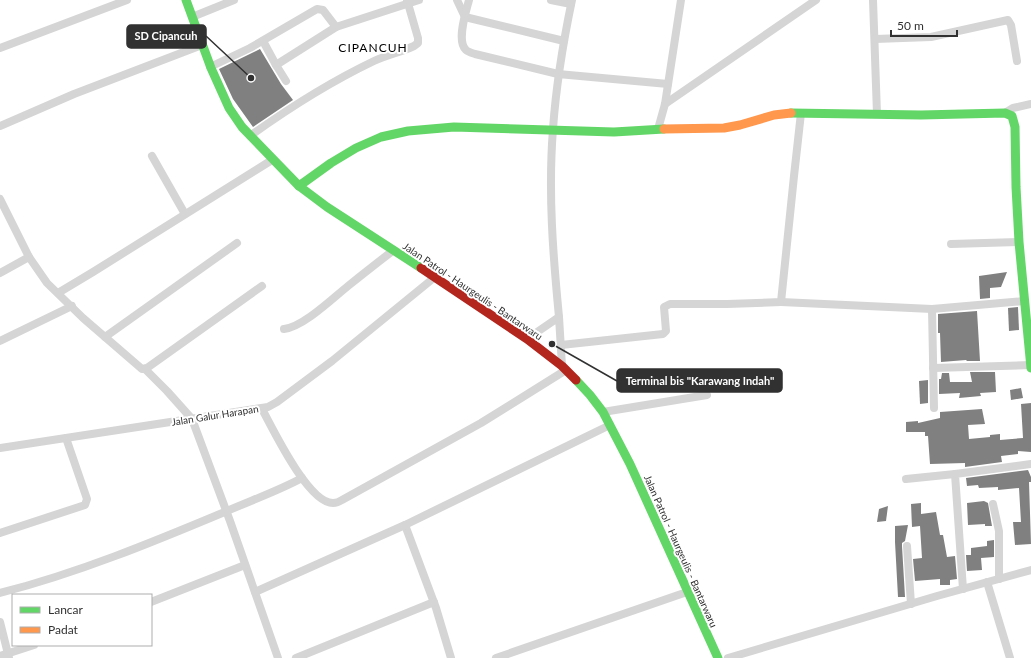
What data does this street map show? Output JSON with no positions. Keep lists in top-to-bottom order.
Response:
{
  "streets": {
    "street": ["Jalan Patrol - Haurgeulis - Bantarwaru", "Jalan Galur Harapan"]
  },
  "crossings": [
    ["Jalan Patrol - Haurgeulis - Bantarwaru", "Jalan Galur Harapan"]
  ],
  "districts": ["CIPANCUH"],
  "places": ["SD Cipancuh", "Terminal bis \"Karawang Indah\""],
  "legend": ["Lancar", "Padat"],
  "scale_bar": "50 m"
}
